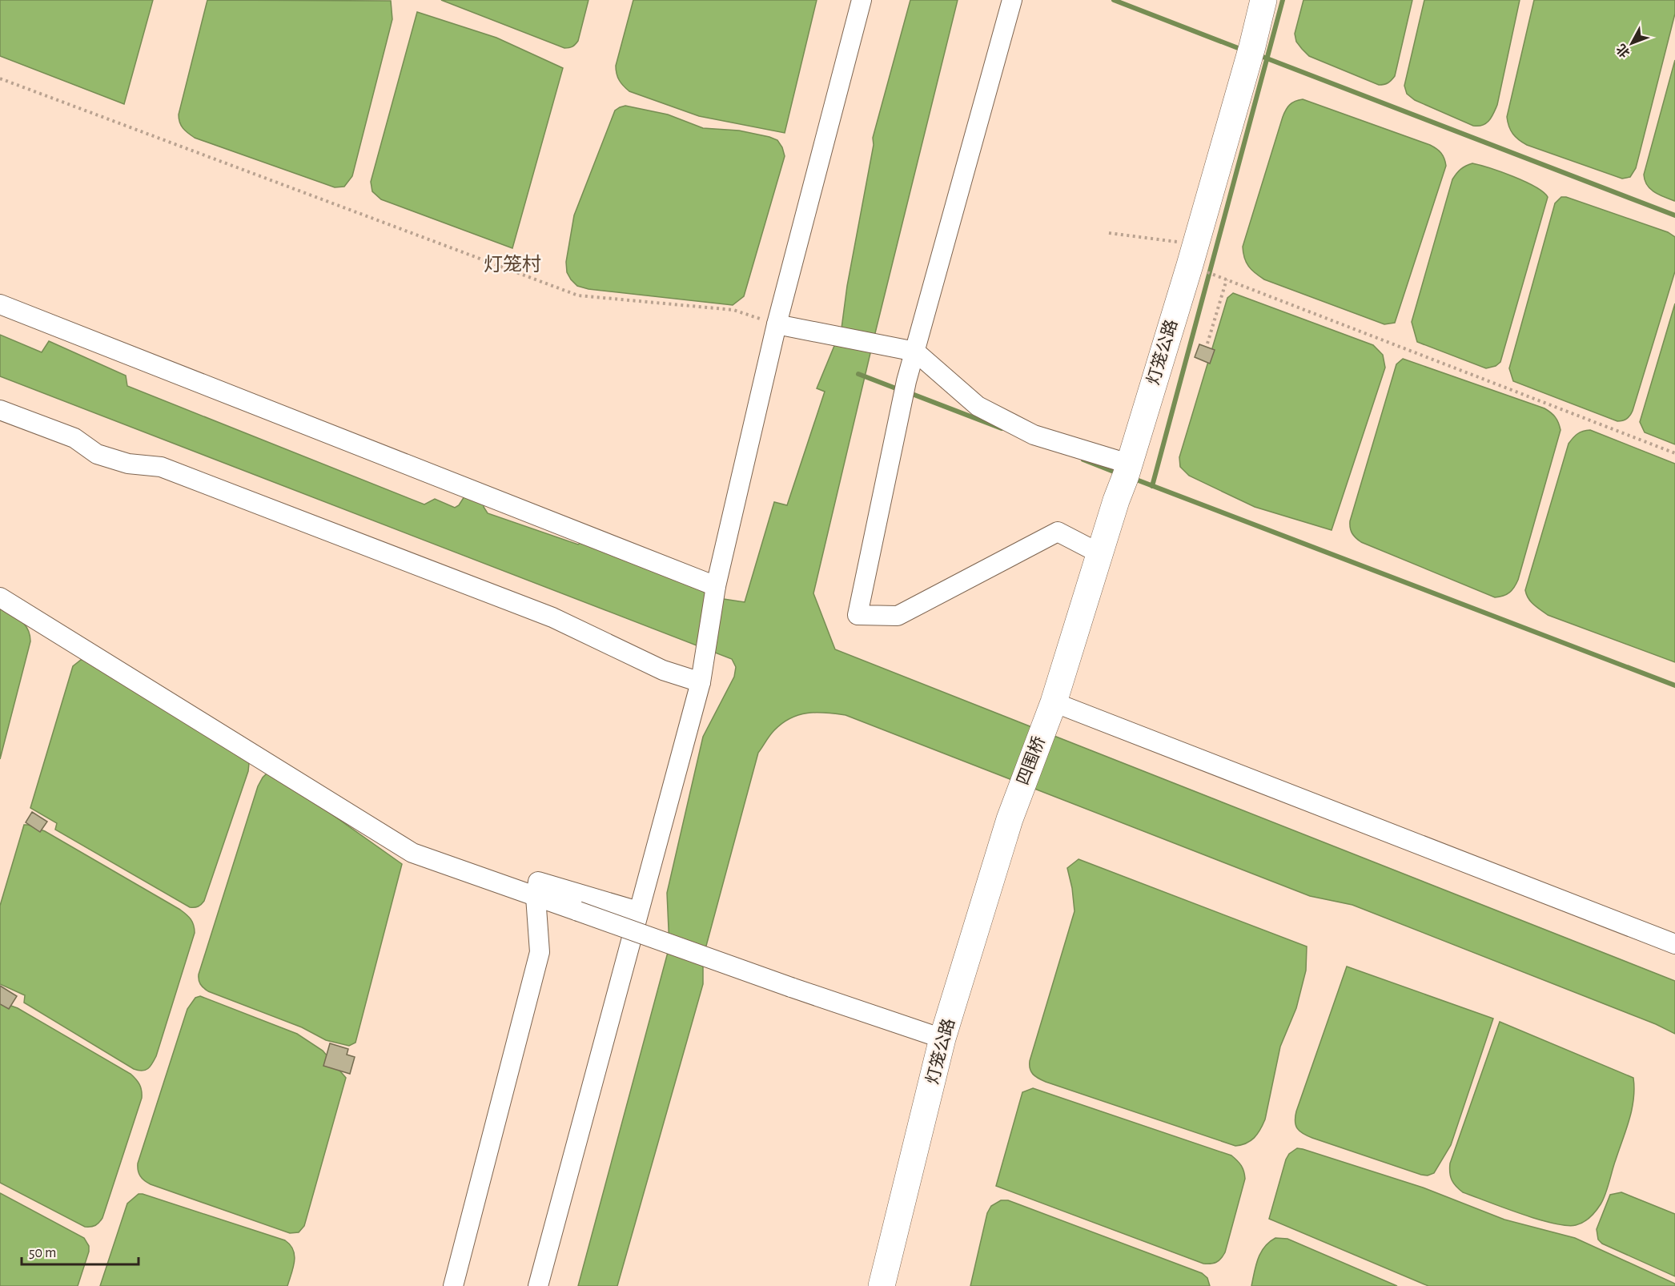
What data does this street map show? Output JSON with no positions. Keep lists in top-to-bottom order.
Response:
{
  "streets": {
    "street": ["灯笼公路", "四围桥"]
  },
  "crossings": [
    ["灯笼公路", "四围桥"]
  ],
  "districts": ["灯笼村"],
  "scale_bar": "50 m",
  "north": "bottom left"
}
